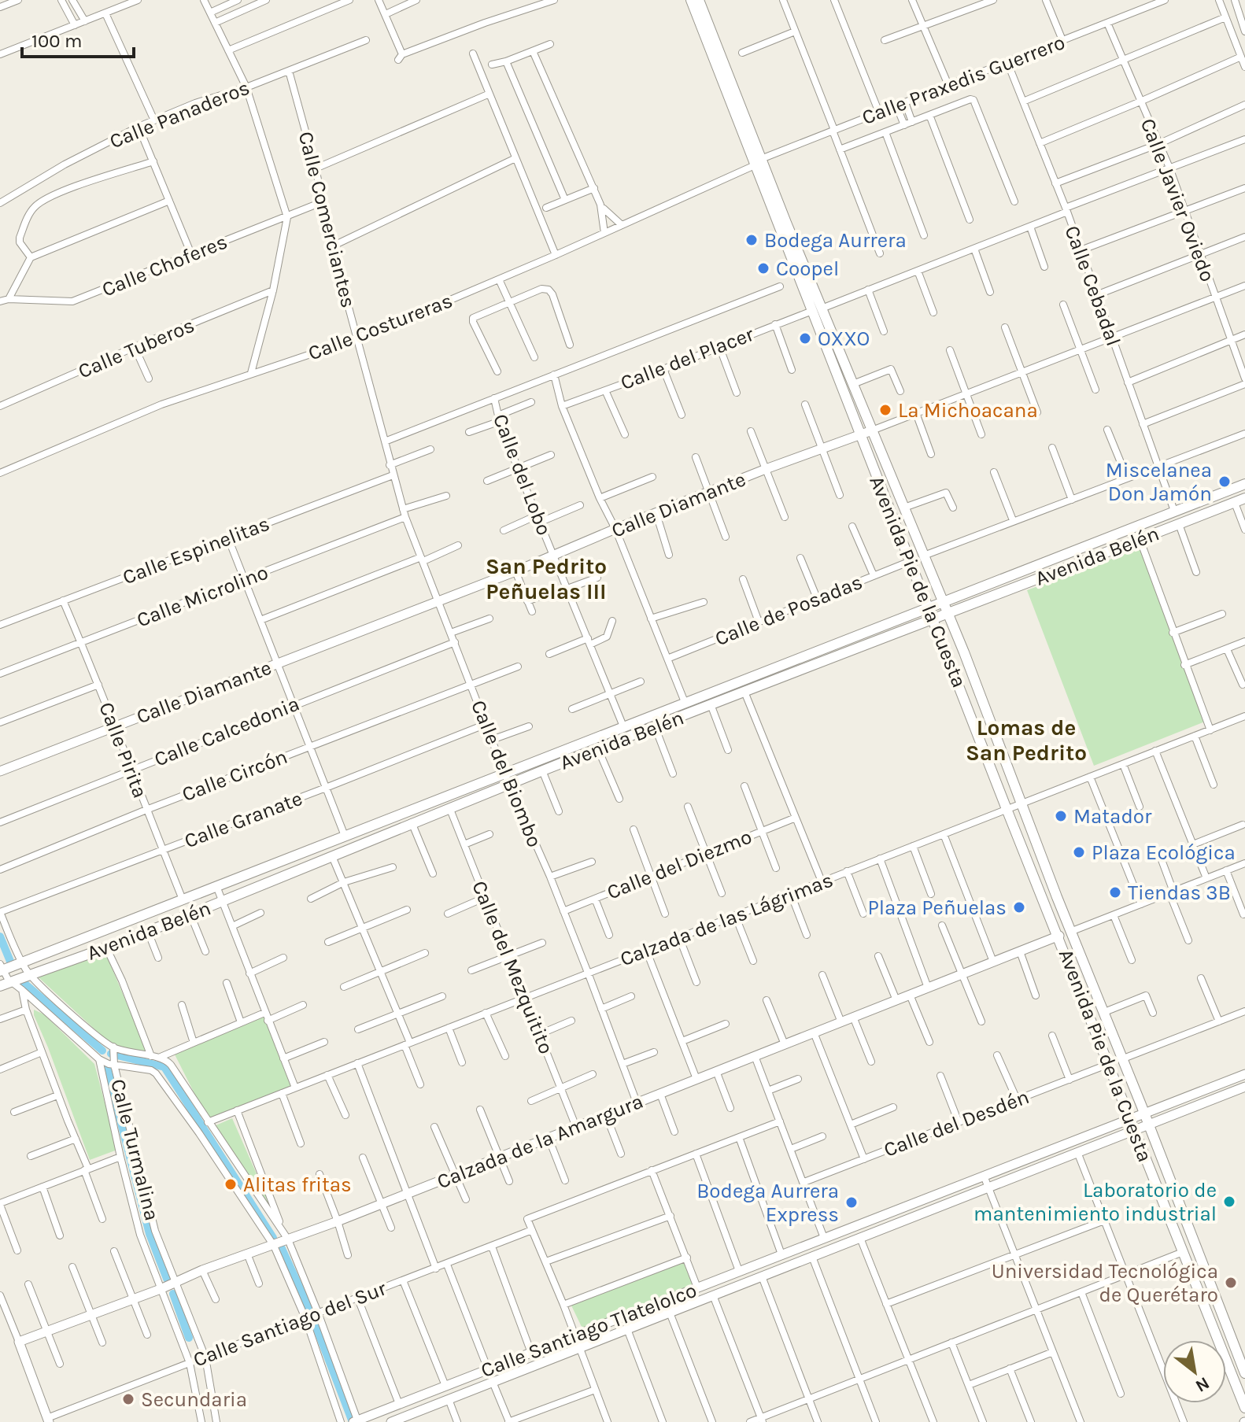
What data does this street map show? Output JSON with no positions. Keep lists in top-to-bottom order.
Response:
{
  "streets": {
    "main road": ["Avenida Belén", "Avenida Pie de la Cuesta"],
    "street": [
      "Calle Praxedis Guerrero",
      "Calle Panaderos",
      "Calle Javier Oviedo",
      "Calle Comerciantes",
      "Calle Choferes",
      "Calle Cebadal",
      "Calle Costureras",
      "Calle Tuberos",
      "Calle del Placer",
      "Calle del Lobo",
      "Calle Diamante",
      "Calle Espinelitas",
      "Calle Microlino",
      "Calle de Posadas",
      "Calle Calcedonia",
      "Calle Pirita",
      "Calle del Biombo",
      "Calle Circón",
      "Calle Granate",
      "Calle del Diezmo",
      "Calzada de las Lágrimas",
      "Calle del Mezquitito",
      "Calle del Desdén",
      "Calzada de la Amargura",
      "Calle Turmalina",
      "Calle Santiago del Sur",
      "Calle Santiago Tlatelolco"
    ]
  },
  "crossings": [
    ["Calle Praxedis Guerrero", "Calle Javier Oviedo"],
    ["Calle Praxedis Guerrero", "Calle Cebadal"],
    ["Calle Praxedis Guerrero", "Calle Costureras"],
    ["Calle Praxedis Guerrero", "Avenida Pie de la Cuesta"],
    ["Calle Panaderos", "Calle Comerciantes"],
    ["Calle Javier Oviedo", "Calle del Placer"],
    ["Calle Javier Oviedo", "Calle Diamante"],
    ["Calle Comerciantes", "Calle Choferes"],
    ["Calle Comerciantes", "Calle Costureras"],
    ["Calle Comerciantes", "Calle del Biombo"],
    ["Calle Cebadal", "Calle del Placer"],
    ["Calle Cebadal", "Calle Diamante"],
    ["Calle Cebadal", "Avenida Belén"],
    ["Calle Costureras", "Avenida Pie de la Cuesta"],
    ["Calle del Placer", "Avenida Pie de la Cuesta"],
    ["Calle del Lobo", "Calle Diamante"],
    ["Calle del Lobo", "Avenida Belén"],
    ["Calle Diamante", "Avenida Pie de la Cuesta"],
    ["Calle Diamante", "Calle Pirita"],
    ["Calle Diamante", "Calle del Biombo"],
    ["Calle Espinelitas", "Calle Pirita"],
    ["Calle Espinelitas", "Calle del Biombo"],
    ["Avenida Belén", "Avenida Pie de la Cuesta"],
    ["Avenida Belén", "Calle Pirita"],
    ["Avenida Belén", "Calle del Biombo"],
    ["Avenida Belén", "Calle del Mezquitito"],
    ["Avenida Belén", "Calle Turmalina"],
    ["Avenida Pie de la Cuesta", "Calle de Posadas"],
    ["Avenida Pie de la Cuesta", "Calzada de las Lágrimas"],
    ["Avenida Pie de la Cuesta", "Calle del Desdén"],
    ["Avenida Pie de la Cuesta", "Calzada de la Amargura"],
    ["Avenida Pie de la Cuesta", "Calle Santiago Tlatelolco"],
    ["Calle Microlino", "Calle Pirita"],
    ["Calle Microlino", "Calle del Biombo"],
    ["Calle Calcedonia", "Calle Pirita"],
    ["Calle Calcedonia", "Calle del Biombo"],
    ["Calle Pirita", "Calle Circón"],
    ["Calle Pirita", "Calle Granate"],
    ["Calle del Biombo", "Calle Circón"],
    ["Calle del Biombo", "Calle Granate"],
    ["Calle del Biombo", "Calle del Diezmo"],
    ["Calle del Biombo", "Calzada de las Lágrimas"],
    ["Calle del Biombo", "Calzada de la Amargura"],
    ["Calzada de las Lágrimas", "Calle del Mezquitito"],
    ["Calle del Mezquitito", "Calzada de la Amargura"],
    ["Calzada de la Amargura", "Calle Turmalina"],
    ["Calle Turmalina", "Calle Santiago del Sur"]
  ],
  "districts": ["San Pedrito Peñuelas III", "Lomas de San Pedrito"],
  "places": [
    "Bodega Aurrera",
    "Coopel",
    "OXXO",
    "La Michoacana",
    "Miscelanea Don Jamón",
    "Matador",
    "Plaza Ecológica",
    "Tiendas 3B",
    "Plaza Peñuelas",
    "Alitas fritas",
    "Laboratorio de mantenimiento industrial",
    "Bodega Aurrera Express",
    "Universidad Tecnológica de Querétaro",
    "Secundaria"
  ],
  "scale_bar": "100 m",
  "north": "bottom right"
}
